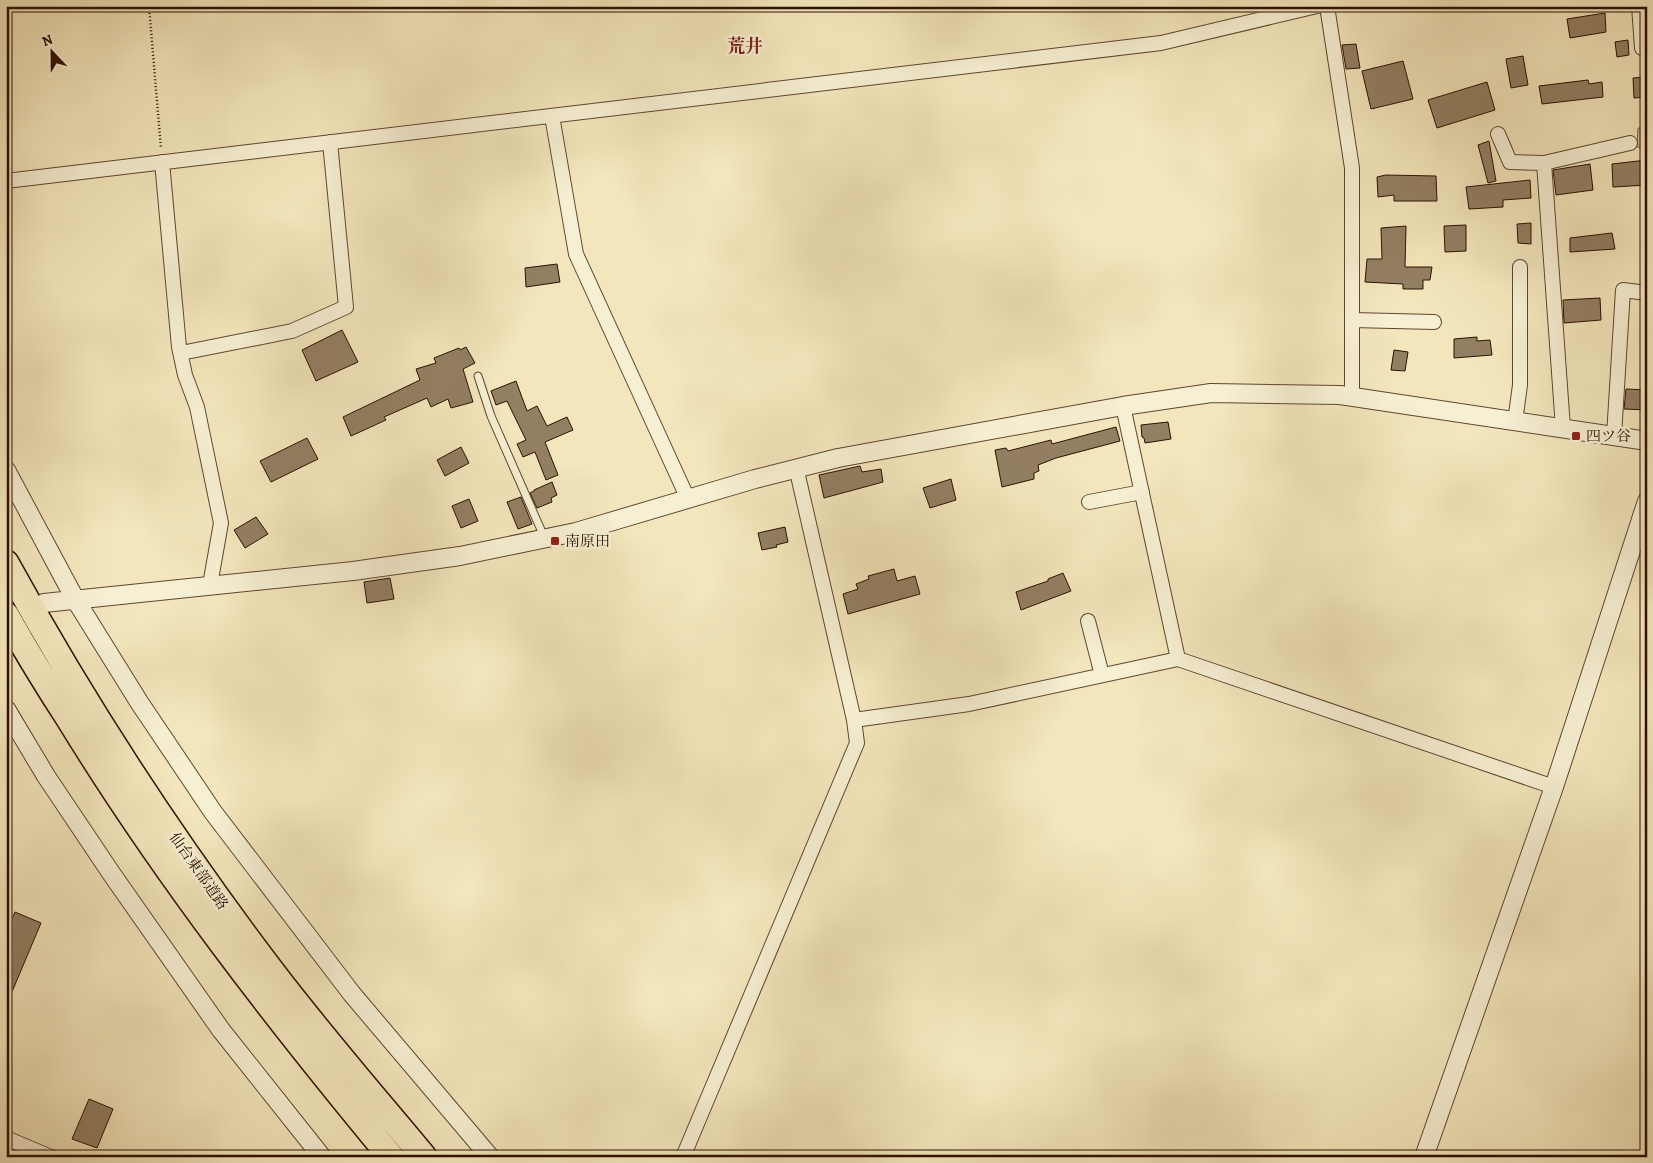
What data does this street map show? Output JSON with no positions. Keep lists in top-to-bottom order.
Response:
{
  "streets": {
    "highway": ["仙台東部道路"]
  },
  "districts": ["荒井"],
  "places": {
    "transit": ["四ツ谷", "南原田"]
  },
  "north": "top"
}
